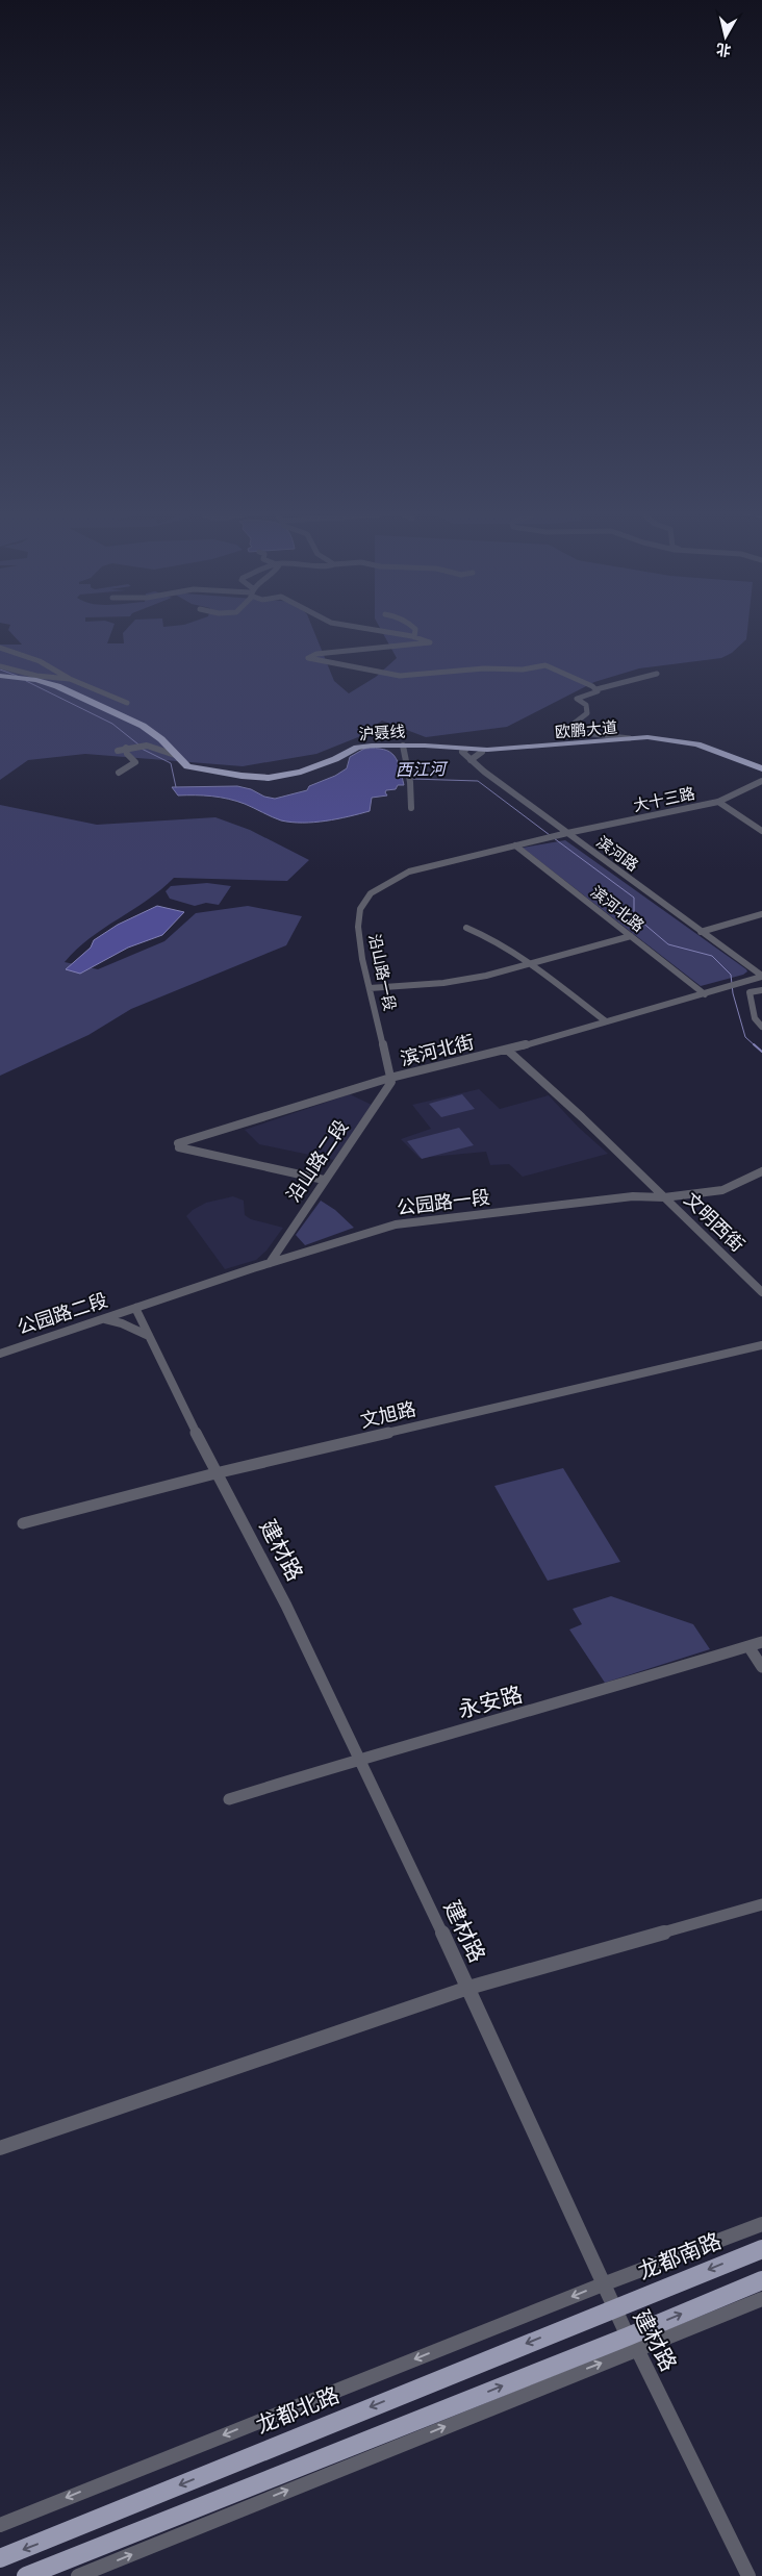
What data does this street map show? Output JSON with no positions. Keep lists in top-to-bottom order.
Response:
{
  "streets": {
    "highway": ["欧鹏大道", "沪聂线"],
    "main road": ["龙都南路", "龙都北路"],
    "street": [
      "大十三路",
      "滨河路",
      "滨河北路",
      "沿山路一段",
      "滨河北街",
      "沿山路二段",
      "公园路一段",
      "文明西街",
      "公园路二段",
      "文旭路",
      "建材路",
      "永安路"
    ]
  },
  "crossings": [
    ["欧鹏大道", "沪聂线"],
    ["欧鹏大道", "滨河路"],
    ["大十三路", "滨河路"],
    ["大十三路", "沿山路一段"],
    ["滨河路", "沿山路一段"],
    ["滨河路", "滨河北街"],
    ["滨河北路", "沿山路一段"],
    ["滨河北路", "滨河北街"],
    ["沿山路一段", "滨河北街"],
    ["沿山路一段", "沿山路二段"],
    ["滨河北街", "沿山路二段"],
    ["滨河北街", "文明西街"],
    ["沿山路二段", "公园路一段"],
    ["公园路一段", "文明西街"],
    ["公园路一段", "公园路二段"],
    ["公园路一段", "建材路"],
    ["公园路二段", "建材路"],
    ["文旭路", "建材路"],
    ["建材路", "永安路"],
    ["建材路", "龙都南路"],
    ["建材路", "龙都北路"],
    ["龙都南路", "龙都北路"]
  ],
  "water": ["西江河"],
  "north": "bottom"
}
